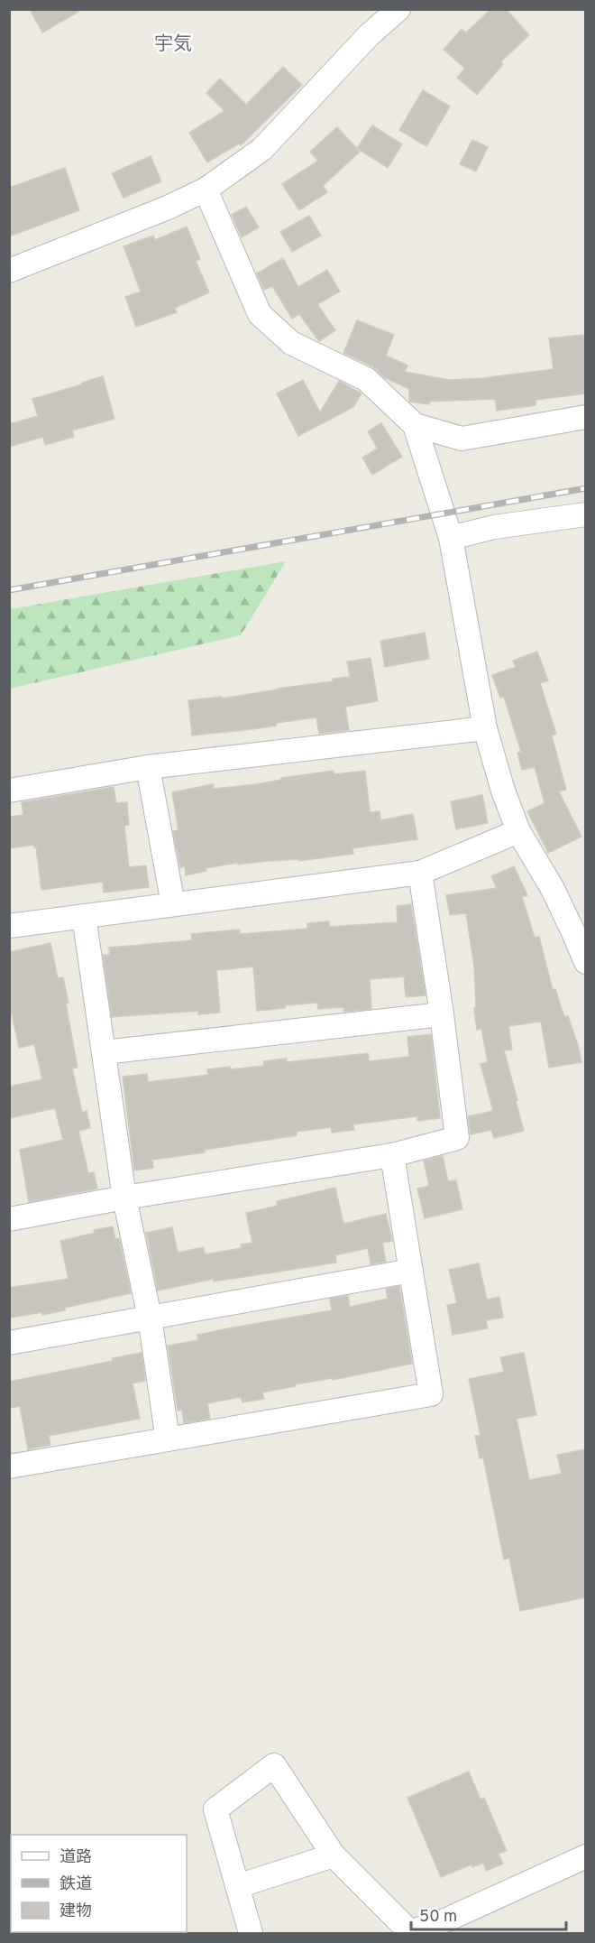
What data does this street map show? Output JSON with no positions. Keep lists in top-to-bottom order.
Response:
{
  "districts": ["宇気"],
  "legend": ["道路", "鉄道", "建物"],
  "scale_bar": "50 m"
}
